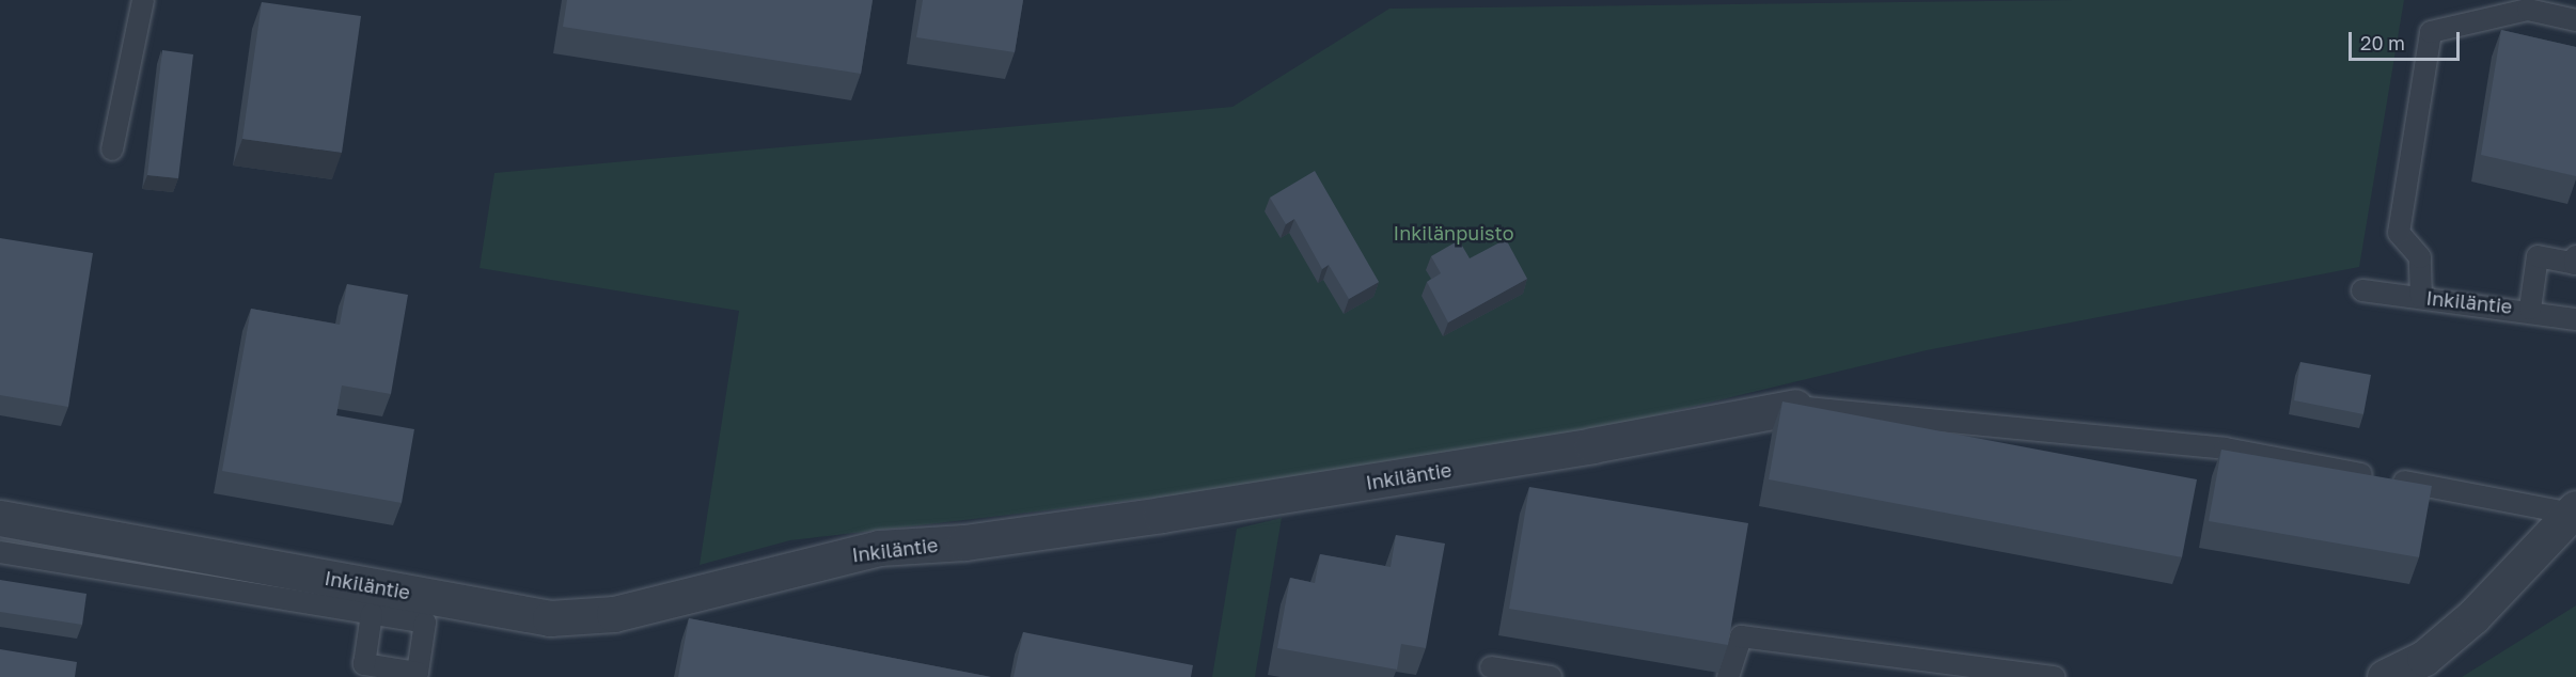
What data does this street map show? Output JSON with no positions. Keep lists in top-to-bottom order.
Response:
{
  "streets": {
    "street": ["Inkiläntie"]
  },
  "parks": ["Inkilänpuisto"],
  "scale_bar": "20 m"
}
